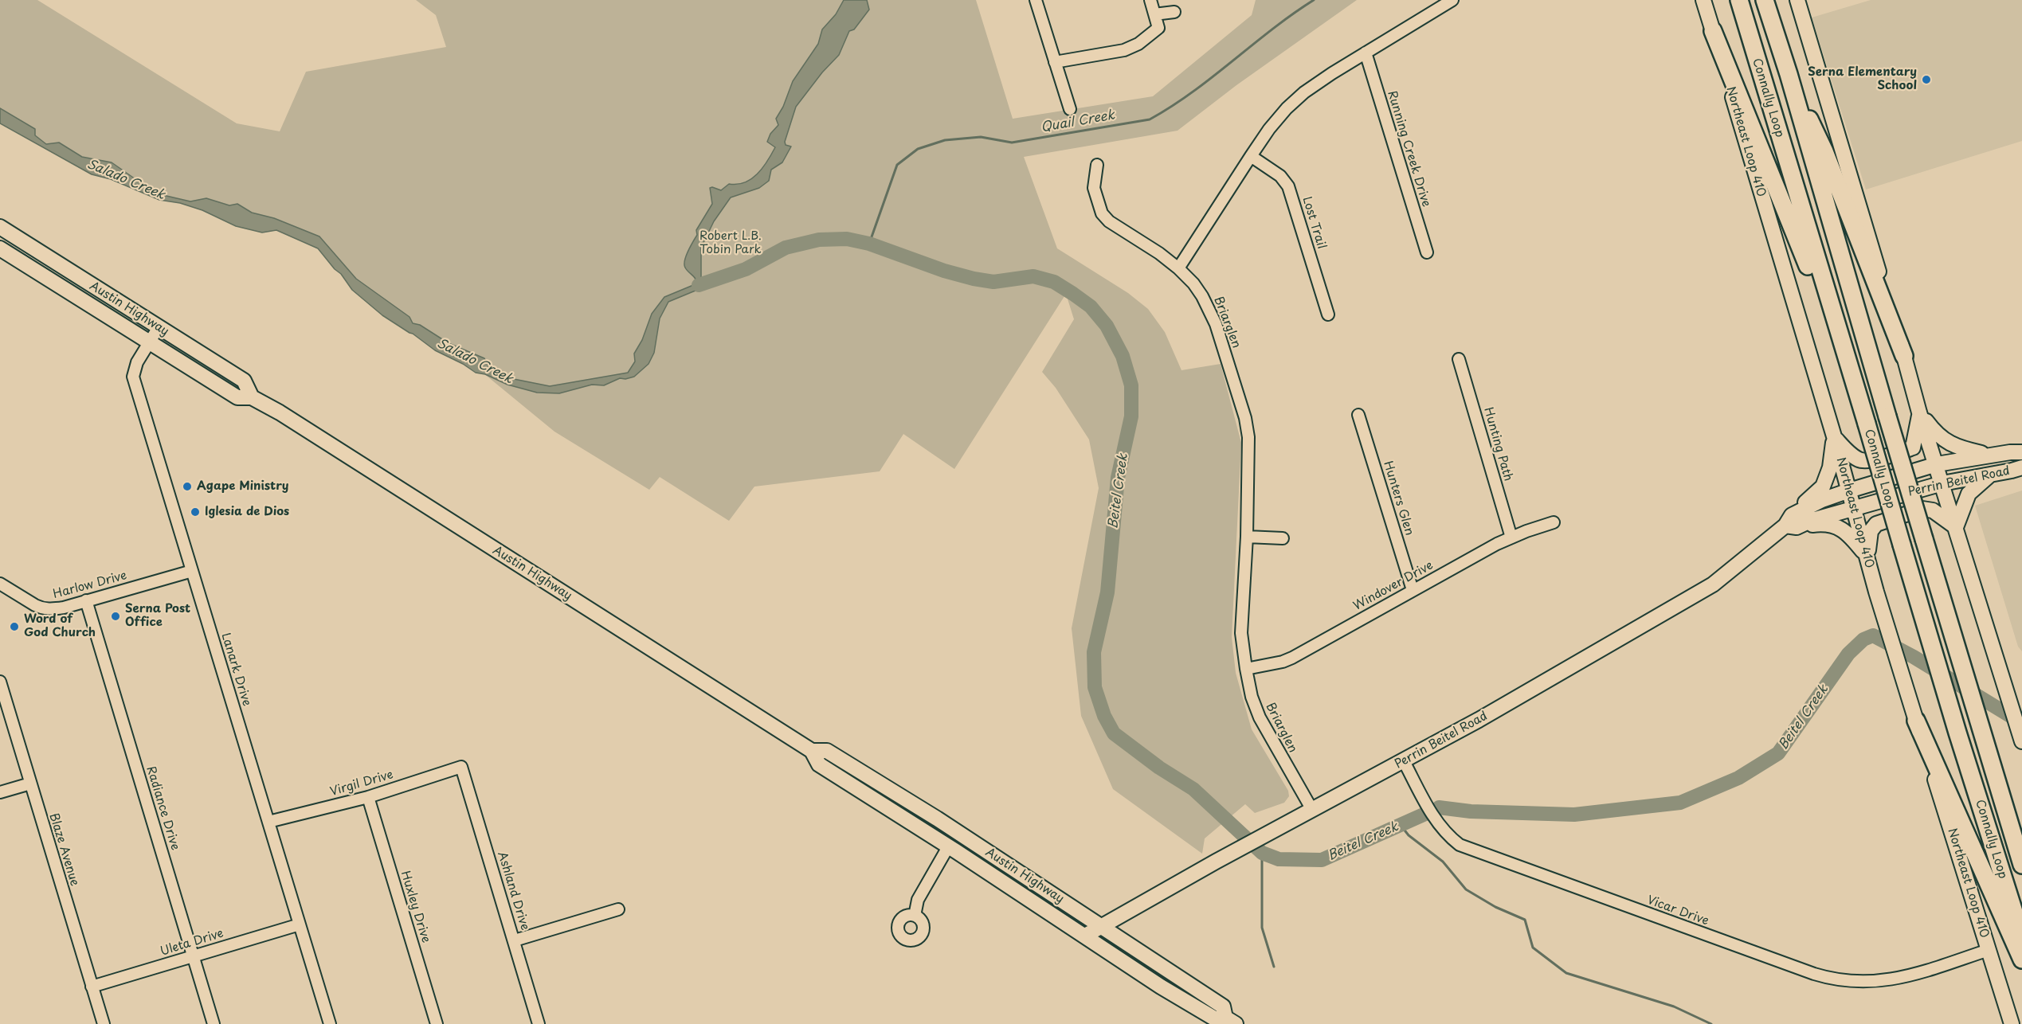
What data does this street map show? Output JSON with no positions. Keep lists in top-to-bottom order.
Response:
{
  "streets": {
    "highway": ["Connally Loop"],
    "main road": ["Northeast Loop 410", "Austin Highway", "Perrin Beitel Road"],
    "street": [
      "Running Creek Drive",
      "Lost Trail",
      "Briarglen",
      "Hunting Path",
      "Hunters Glen",
      "Harlow Drive",
      "Windover Drive",
      "Lanark Drive",
      "Virgil Drive",
      "Radiance Drive",
      "Blaze Avenue",
      "Ashland Drive",
      "Huxley Drive",
      "Vicar Drive",
      "Uleta Drive"
    ]
  },
  "crossings": [
    ["Northeast Loop 410", "Perrin Beitel Road"],
    ["Northeast Loop 410", "Vicar Drive"],
    ["Austin Highway", "Perrin Beitel Road"],
    ["Austin Highway", "Lanark Drive"],
    ["Briarglen", "Perrin Beitel Road"],
    ["Briarglen", "Windover Drive"],
    ["Hunting Path", "Windover Drive"],
    ["Perrin Beitel Road", "Vicar Drive"],
    ["Hunters Glen", "Windover Drive"],
    ["Harlow Drive", "Lanark Drive"],
    ["Harlow Drive", "Radiance Drive"],
    ["Lanark Drive", "Virgil Drive"],
    ["Lanark Drive", "Uleta Drive"],
    ["Virgil Drive", "Ashland Drive"],
    ["Virgil Drive", "Huxley Drive"],
    ["Radiance Drive", "Uleta Drive"],
    ["Blaze Avenue", "Uleta Drive"]
  ],
  "water": ["Quail Creek", "Salado Creek", "Beitel Creek"],
  "parks": ["Robert L.B. Tobin Park"],
  "places": [
    "Serna Elementary School",
    "Agape Ministry",
    "Iglesia de Dios",
    "Serna Post Office",
    "Word of God Church"
  ]
}
